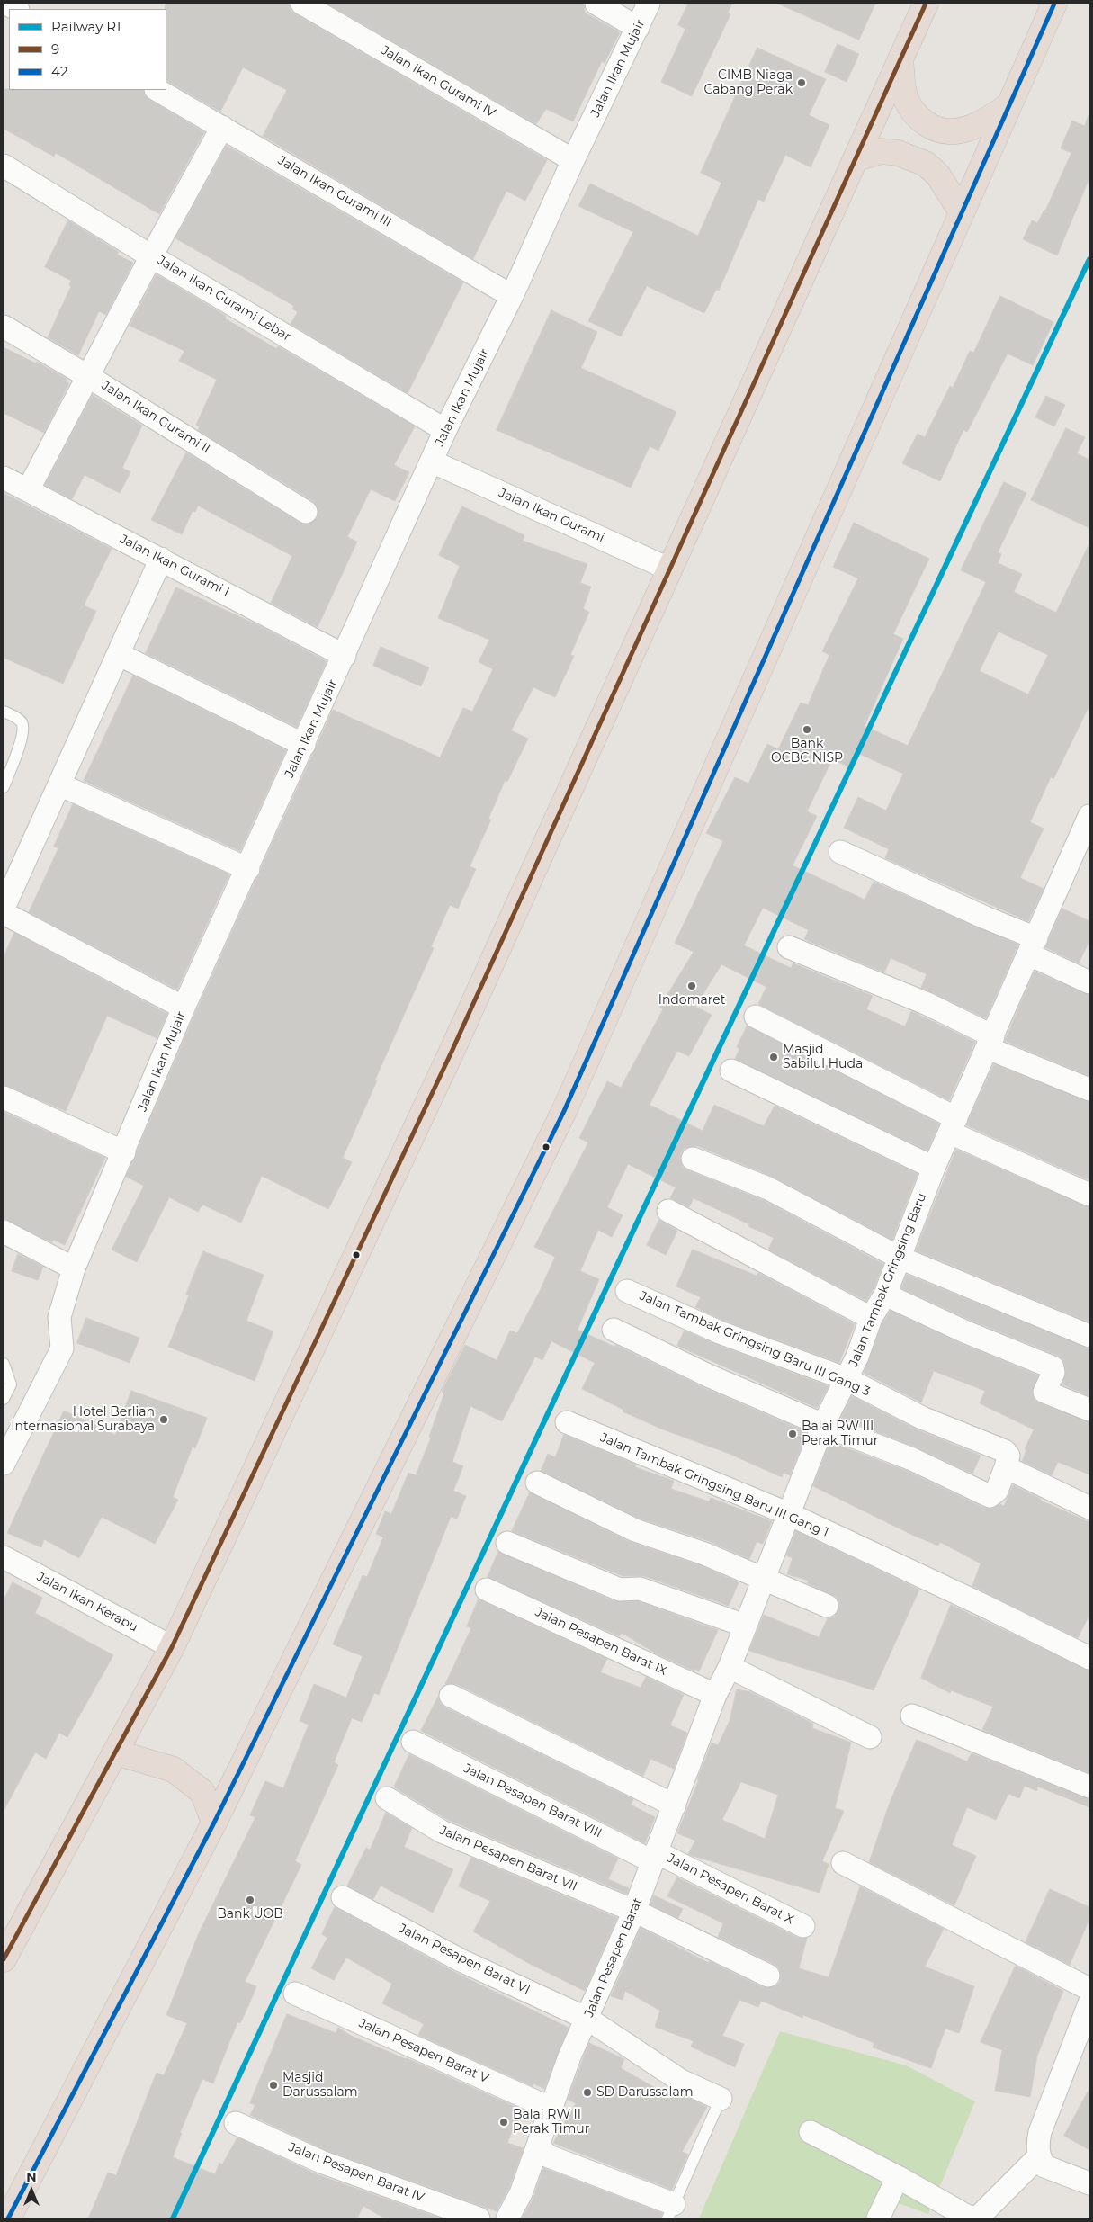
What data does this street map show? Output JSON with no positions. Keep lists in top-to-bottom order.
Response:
{
  "streets": {
    "street": [
      "Jalan Ikan Mujair",
      "Jalan Ikan Gurami IV",
      "Jalan Ikan Gurami III",
      "Jalan Ikan Gurami Lebar",
      "Jalan Ikan Gurami II",
      "Jalan Ikan Gurami",
      "Jalan Ikan Gurami I",
      "Jalan Tambak Gringsing Baru",
      "Jalan Tambak Gringsing Baru III Gang 3",
      "Jalan Tambak Gringsing Baru III Gang 1",
      "Jalan Ikan Kerapu",
      "Jalan Pesapen Barat IX",
      "Jalan Pesapen Barat VIII",
      "Jalan Pesapen Barat VII",
      "Jalan Pesapen Barat X",
      "Jalan Pesapen Barat",
      "Jalan Pesapen Barat VI",
      "Jalan Pesapen Barat V",
      "Jalan Pesapen Barat IV"
    ]
  },
  "crossings": [
    ["Jalan Ikan Mujair", "Jalan Ikan Gurami IV"],
    ["Jalan Ikan Mujair", "Jalan Ikan Gurami III"],
    ["Jalan Ikan Mujair", "Jalan Ikan Gurami Lebar"],
    ["Jalan Ikan Mujair", "Jalan Ikan Gurami"],
    ["Jalan Ikan Mujair", "Jalan Ikan Gurami I"],
    ["Jalan Tambak Gringsing Baru", "Jalan Tambak Gringsing Baru III Gang 3"],
    ["Jalan Tambak Gringsing Baru", "Jalan Tambak Gringsing Baru III Gang 1"],
    ["Jalan Tambak Gringsing Baru", "Jalan Pesapen Barat IX"],
    ["Jalan Tambak Gringsing Baru", "Jalan Pesapen Barat"],
    ["Jalan Pesapen Barat IX", "Jalan Pesapen Barat"],
    ["Jalan Pesapen Barat VIII", "Jalan Pesapen Barat X"],
    ["Jalan Pesapen Barat VIII", "Jalan Pesapen Barat"],
    ["Jalan Pesapen Barat VII", "Jalan Pesapen Barat"],
    ["Jalan Pesapen Barat X", "Jalan Pesapen Barat"],
    ["Jalan Pesapen Barat", "Jalan Pesapen Barat VI"],
    ["Jalan Pesapen Barat", "Jalan Pesapen Barat V"]
  ],
  "places": [
    "CIMB Niaga Cabang Perak",
    "Bank OCBC NISP",
    "Indomaret",
    "Masjid Sabilul Huda",
    "Hotel Berlian Internasional Surabaya",
    "Balai RW III Perak Timur",
    "Bank UOB",
    "Masjid Darussalam",
    "SD Darussalam",
    "Balai RW II Perak Timur"
  ],
  "lines": ["transit line 9", "transit line 42", "rail line R1"],
  "legend": ["Railway R1", "9", "42"],
  "north": "top"
}
